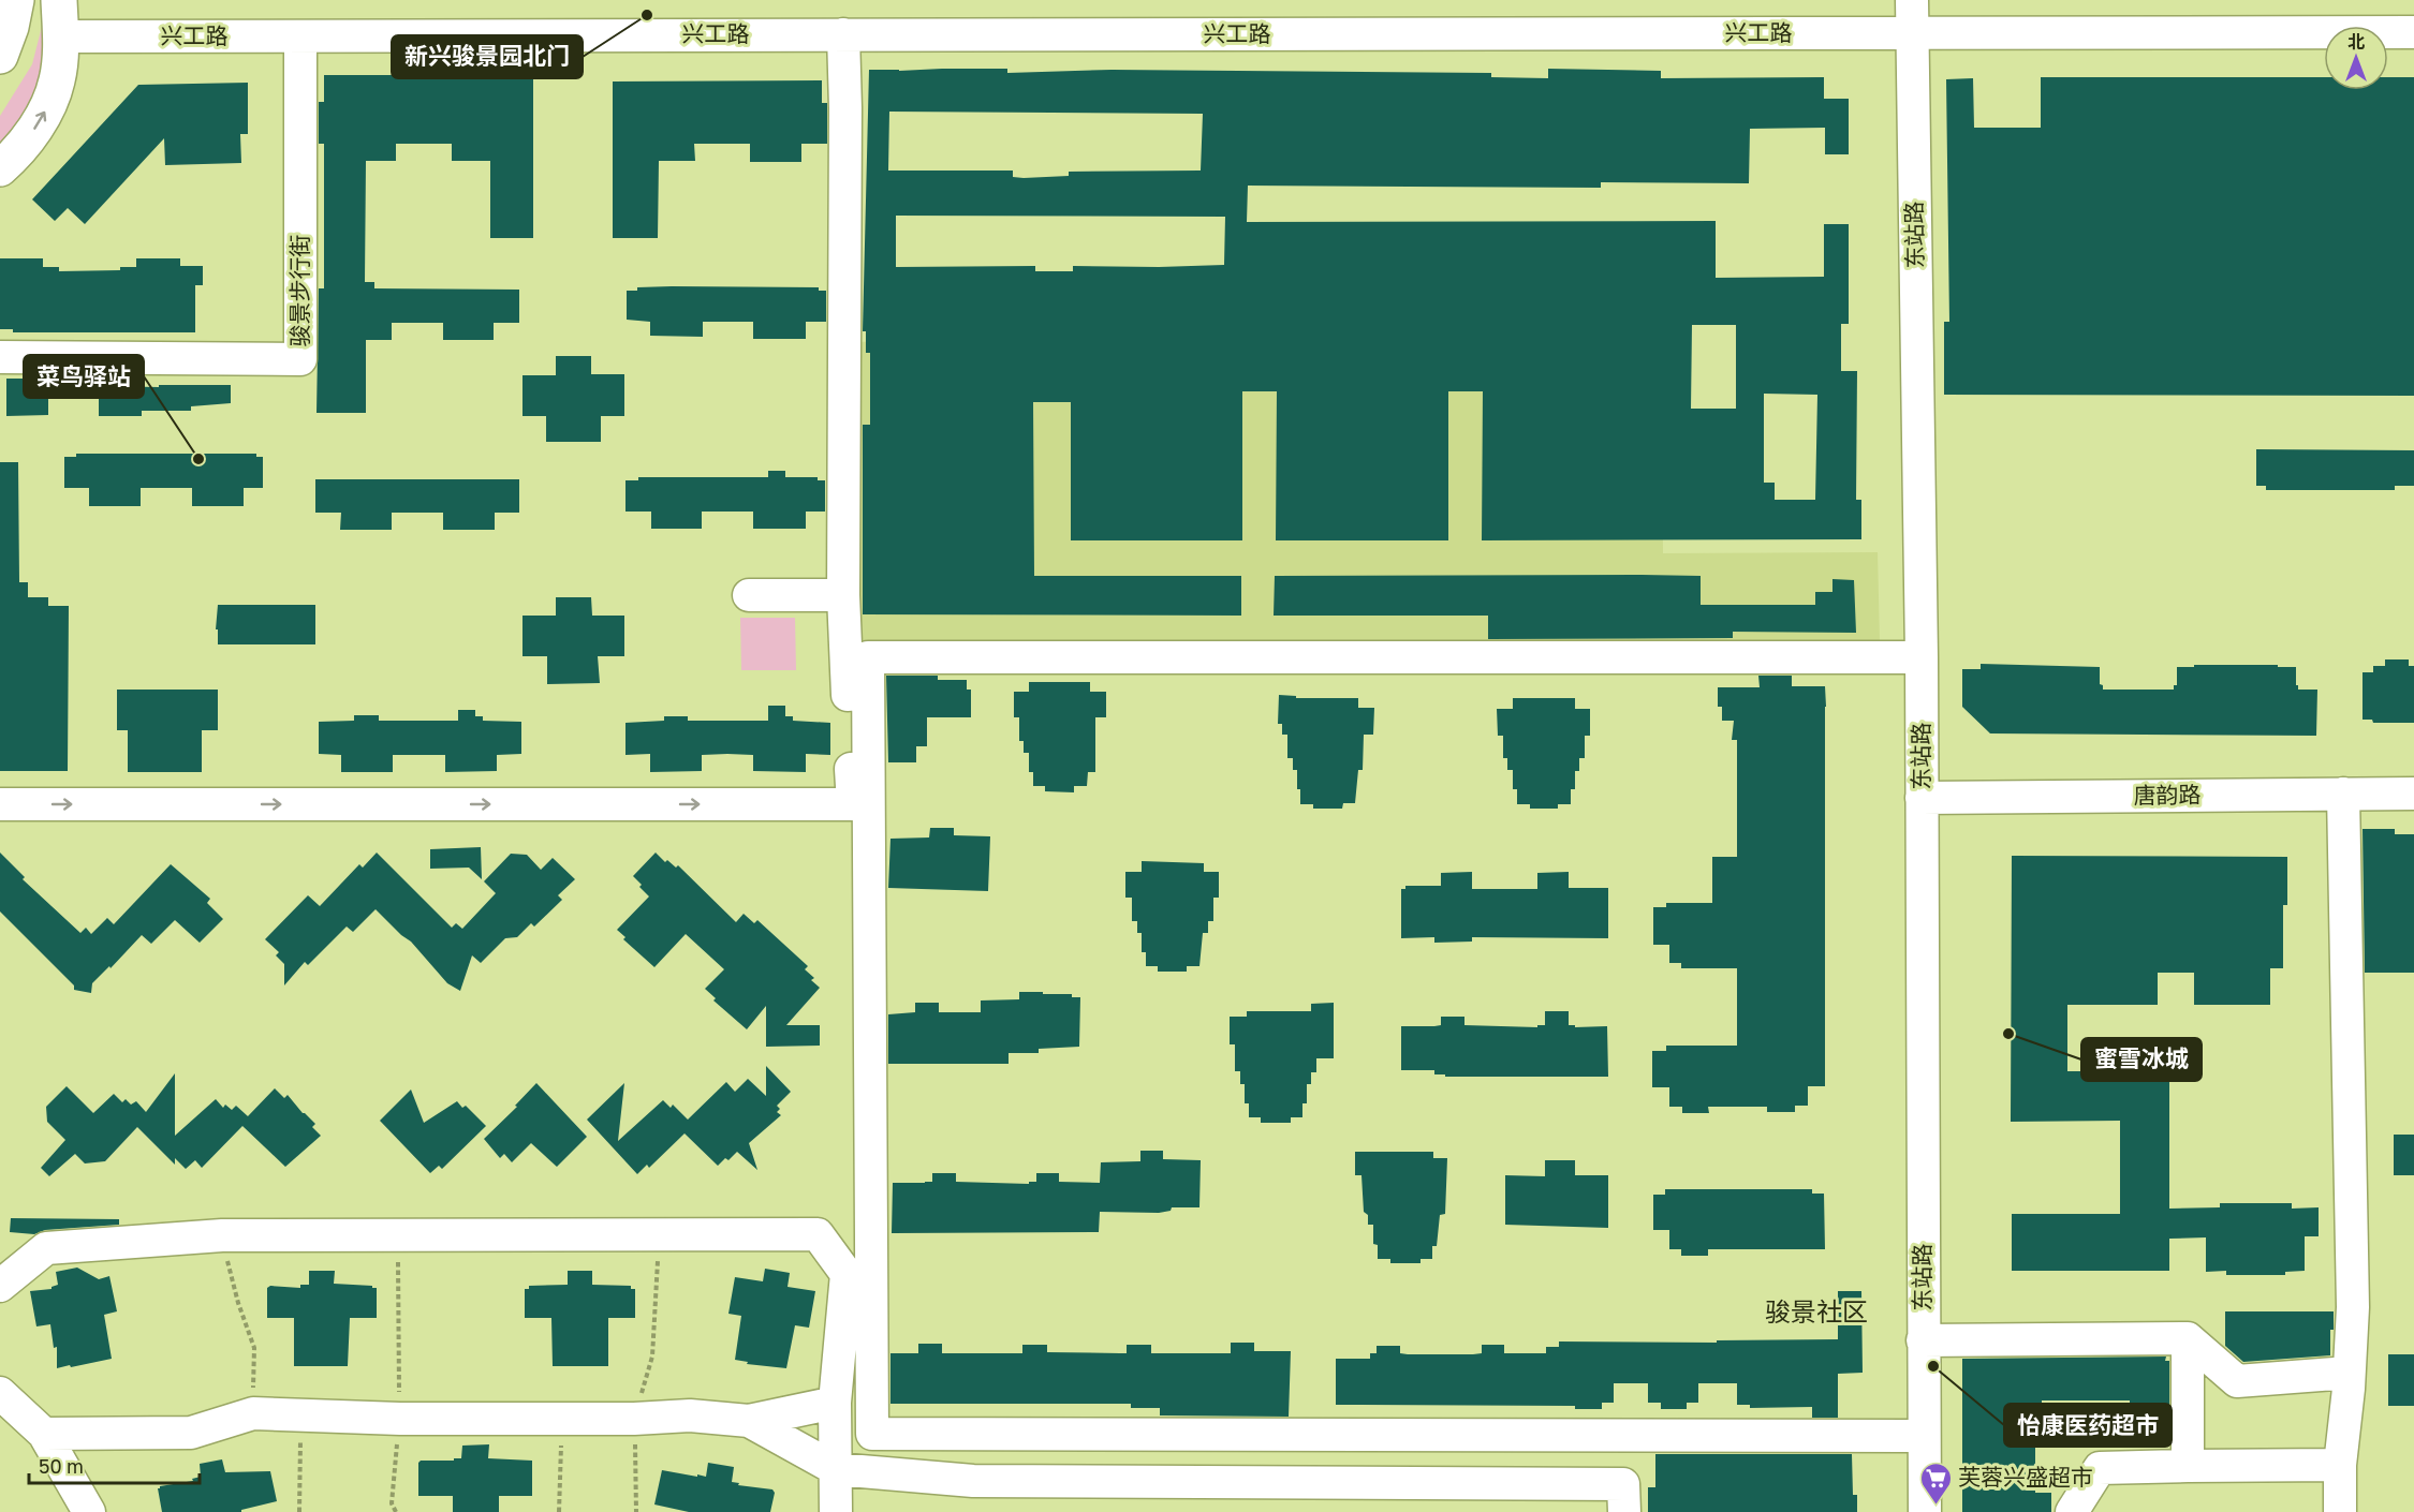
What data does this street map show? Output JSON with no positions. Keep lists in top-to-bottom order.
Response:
{
  "streets": {
    "street": [
      "兴工路",
      "东站路",
      "骏景步行街",
      "唐韵路"
    ]
  },
  "crossings": [
    ["兴工路", "东站路"],
    ["兴工路", "骏景步行街"],
    ["东站路", "唐韵路"]
  ],
  "districts": ["骏景社区"],
  "places": {
    "other": [
      "新兴骏景园北门",
      "菜鸟驿站",
      "蜜雪冰城",
      "怡康医药超市"
    ],
    "supermarket": ["芙蓉兴盛超市"]
  },
  "scale_bar": "50 m",
  "north": "top"
}
